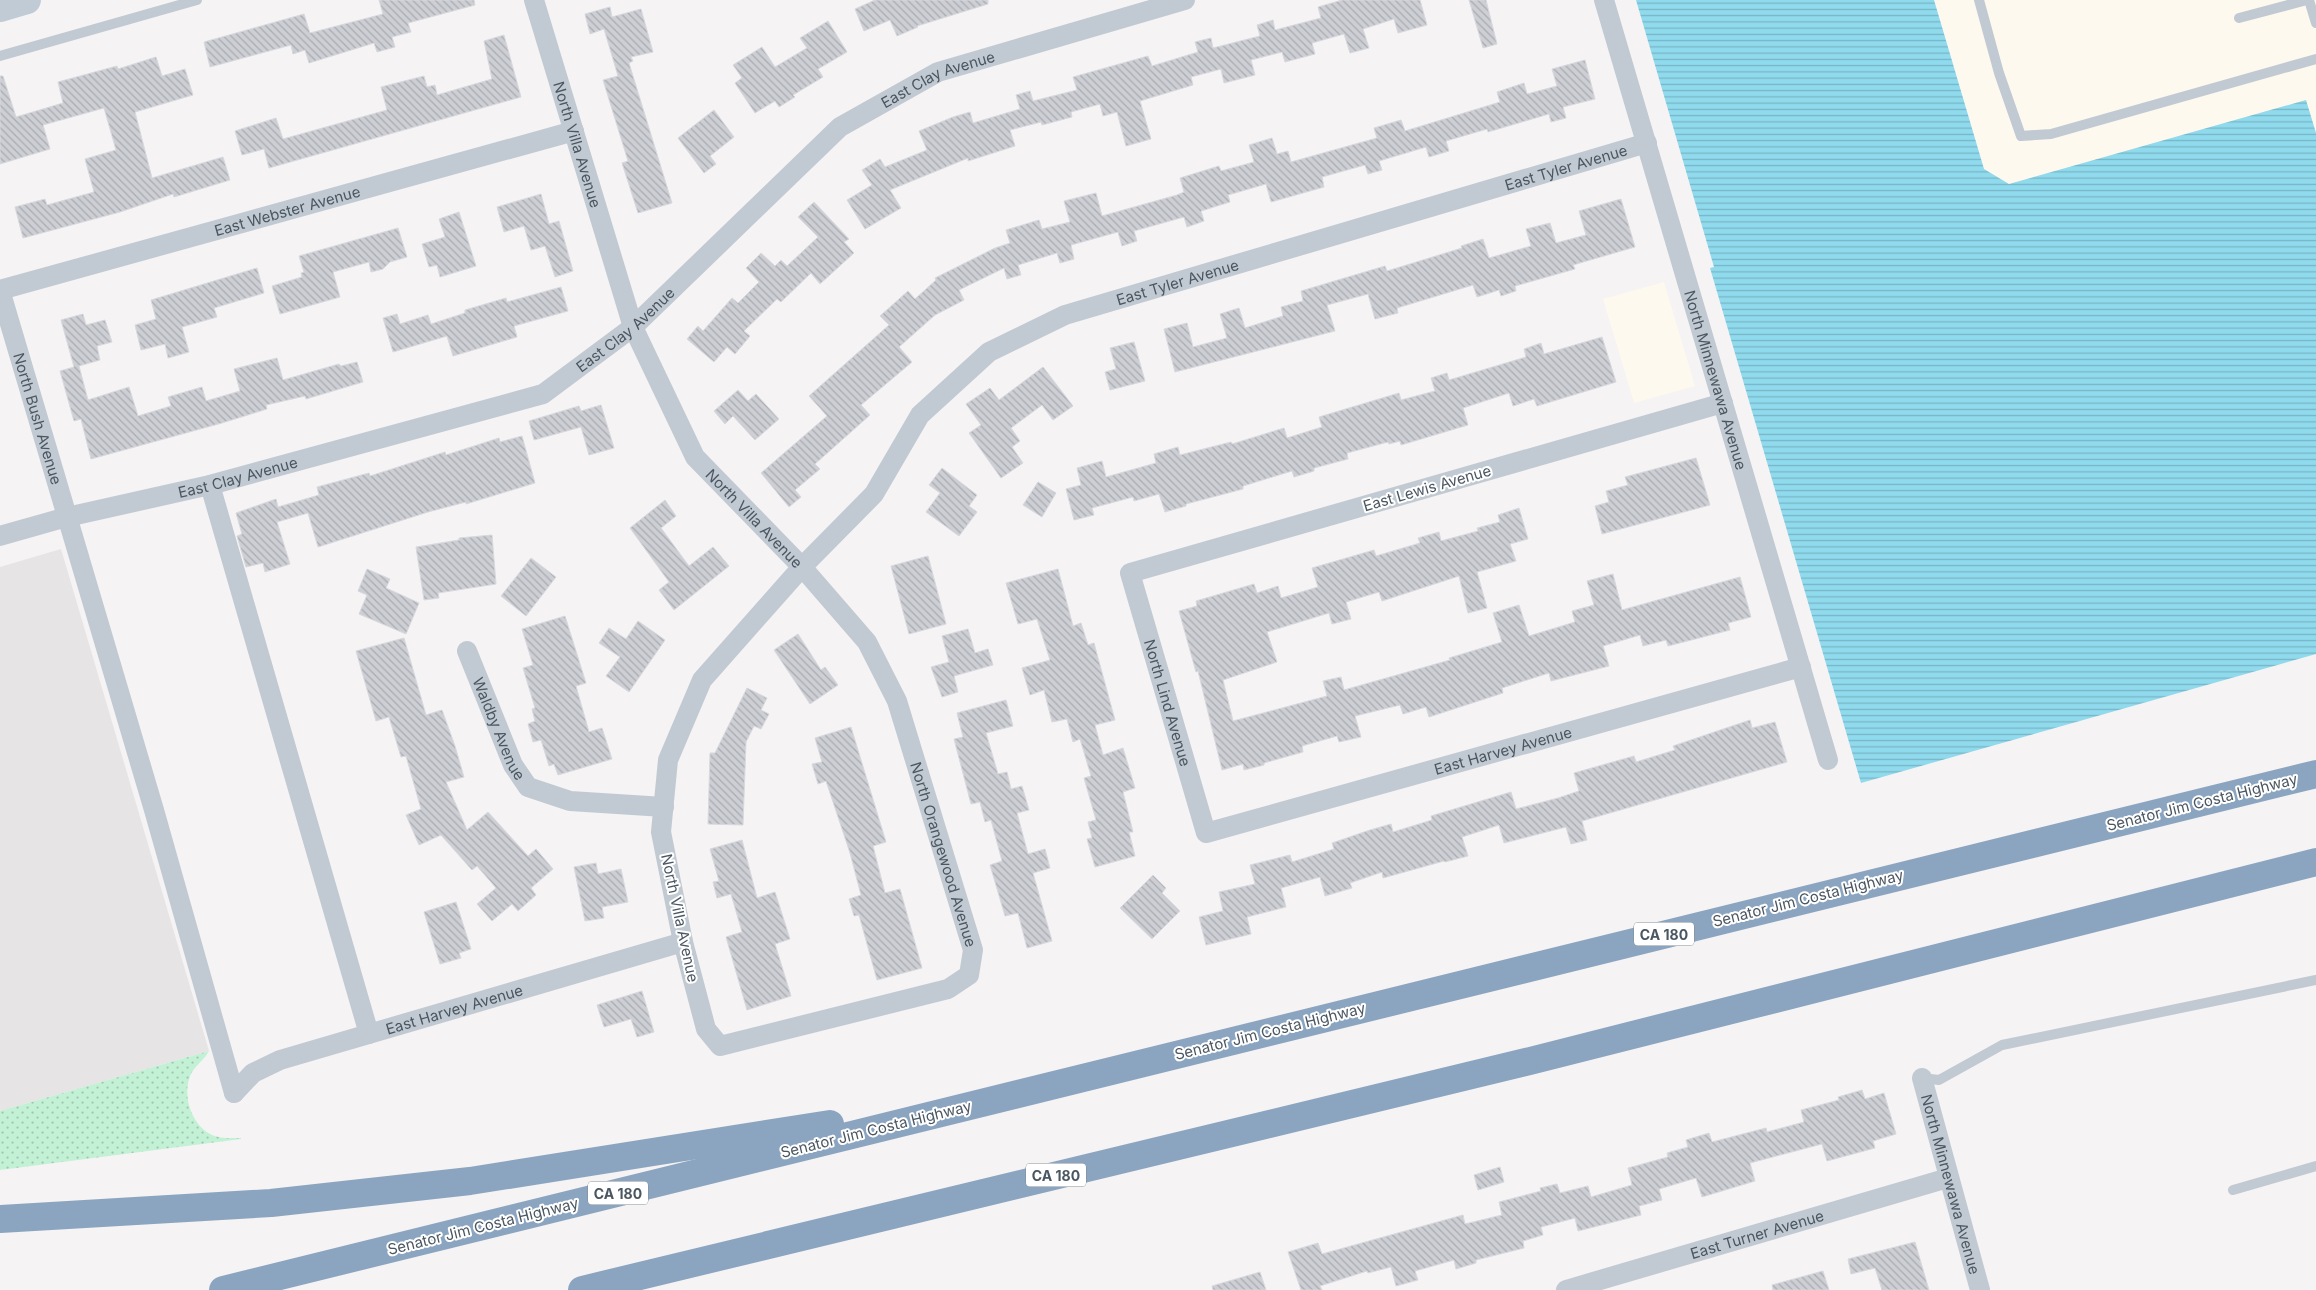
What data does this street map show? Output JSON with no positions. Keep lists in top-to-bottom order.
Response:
{
  "streets": {
    "highway": ["Senator Jim Costa Highway", "CA 180"],
    "street": [
      "East Clay Avenue",
      "North Villa Avenue",
      "East Tyler Avenue",
      "East Webster Avenue",
      "North Minnewawa Avenue",
      "North Bush Avenue",
      "East Lewis Avenue",
      "North Lind Avenue",
      "Waldby Avenue",
      "East Harvey Avenue",
      "North Orangewood Avenue",
      "East Turner Avenue"
    ]
  },
  "crossings": [
    ["East Clay Avenue", "North Villa Avenue"],
    ["East Clay Avenue", "North Bush Avenue"],
    ["North Villa Avenue", "East Tyler Avenue"],
    ["North Villa Avenue", "East Webster Avenue"],
    ["North Villa Avenue", "Waldby Avenue"],
    ["North Villa Avenue", "East Harvey Avenue"],
    ["North Villa Avenue", "North Orangewood Avenue"],
    ["East Tyler Avenue", "North Minnewawa Avenue"],
    ["East Tyler Avenue", "North Orangewood Avenue"],
    ["East Webster Avenue", "North Bush Avenue"],
    ["North Minnewawa Avenue", "East Lewis Avenue"],
    ["North Minnewawa Avenue", "East Harvey Avenue"],
    ["North Minnewawa Avenue", "East Turner Avenue"],
    ["North Bush Avenue", "East Harvey Avenue"],
    ["East Lewis Avenue", "North Lind Avenue"],
    ["North Lind Avenue", "East Harvey Avenue"]
  ]
}
